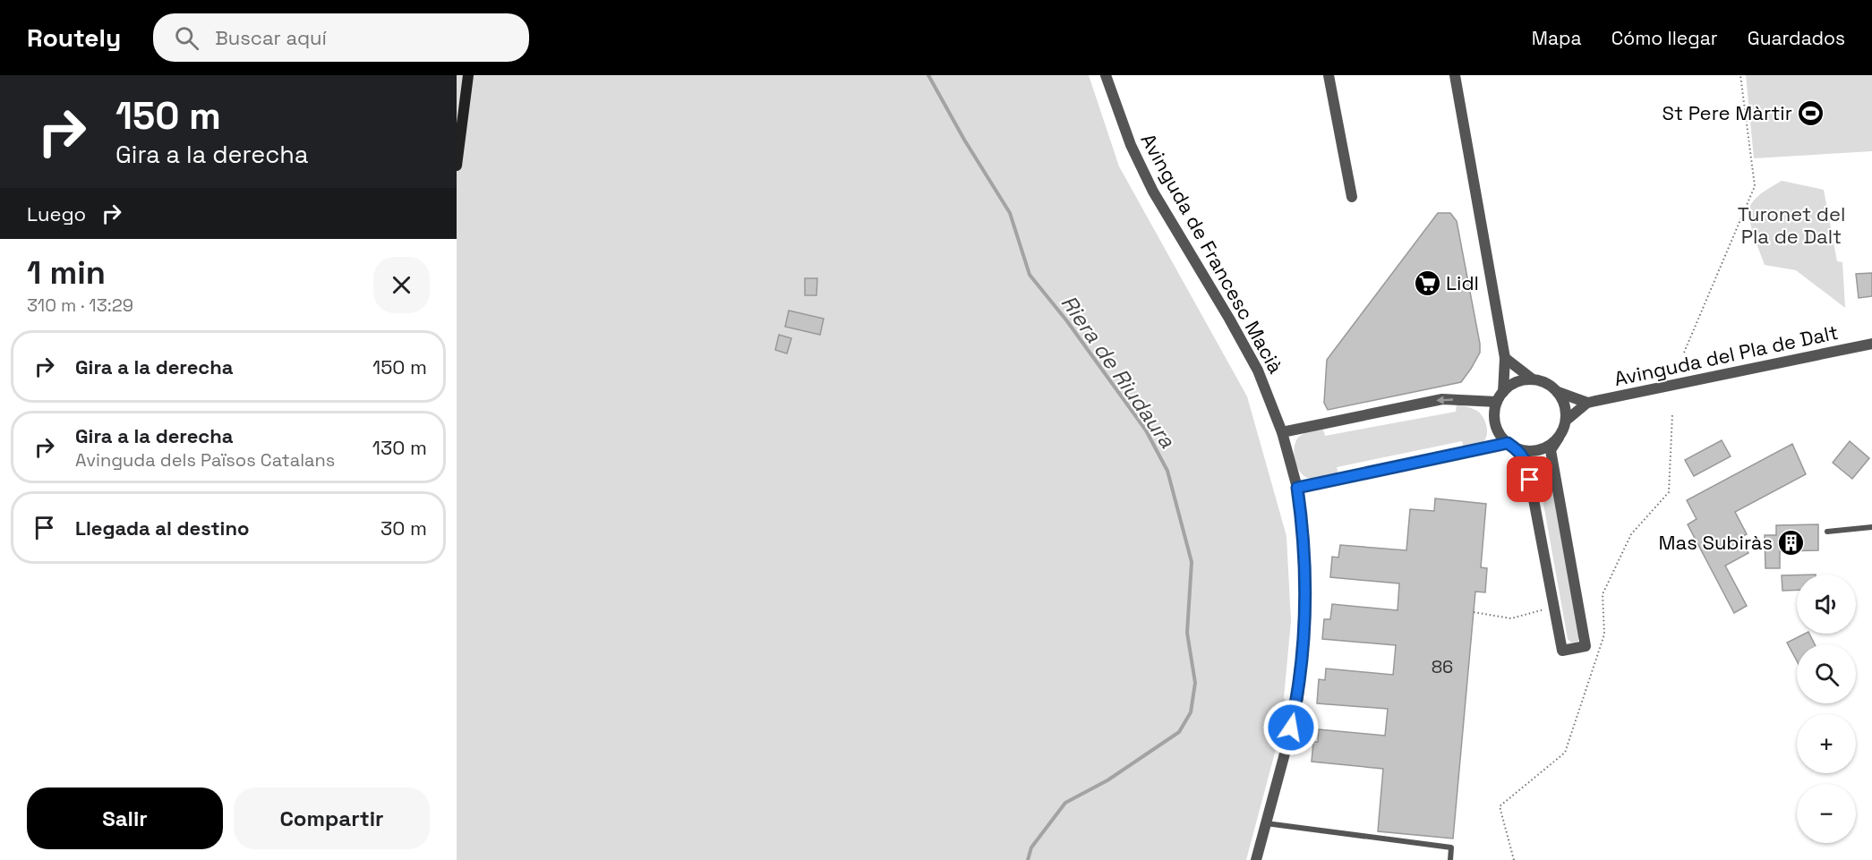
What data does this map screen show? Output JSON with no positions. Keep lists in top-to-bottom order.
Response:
{
  "streets": {
    "street": ["Avinguda de Francesc Macià", "Avinguda del Pla de Dalt"]
  },
  "water": ["Riera de Riudaura"],
  "parks": ["Turonet del Pla de Dalt"],
  "places": {
    "sports": ["St Pere Màrtir"],
    "supermarket": ["Lidl"],
    "building": ["Mas Subiràs"]
  },
  "house_numbers": ["86"],
  "page": {
    "header": "Routely",
    "search": "Buscar aquí",
    "nav": ["Mapa", "Cómo llegar", "Guardados"],
    "turn": ["150 m", "Gira a la derecha"],
    "then": "Luego",
    "heading": ["1 min", "310 m · 13:29"],
    "list": [
      {
        "name": "Gira a la derecha",
        "value": "150 m"
      },
      {
        "name": "Gira a la derecha",
        "note": "Avinguda dels Països Catalans",
        "value": "130 m"
      },
      {
        "name": "Llegada al destino",
        "value": "30 m"
      }
    ],
    "map_buttons": ["+", "−"],
    "buttons": ["Salir", "Compartir"]
  }
}
